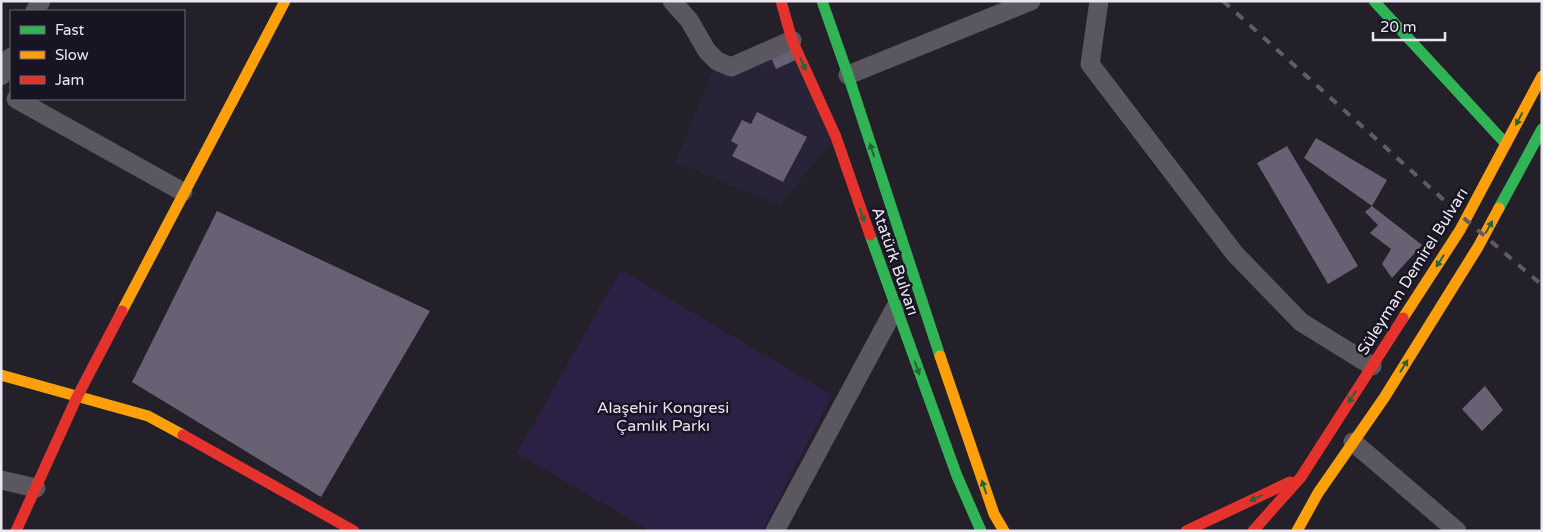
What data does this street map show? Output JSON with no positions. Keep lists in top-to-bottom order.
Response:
{
  "streets": {
    "main road": ["Atatürk Bulvarı", "Süleyman Demirel Bulvarı"]
  },
  "parks": ["Alaşehir Kongresi Çamlık Parkı"],
  "legend": ["Fast", "Slow", "Jam"],
  "scale_bar": "20 m"
}
